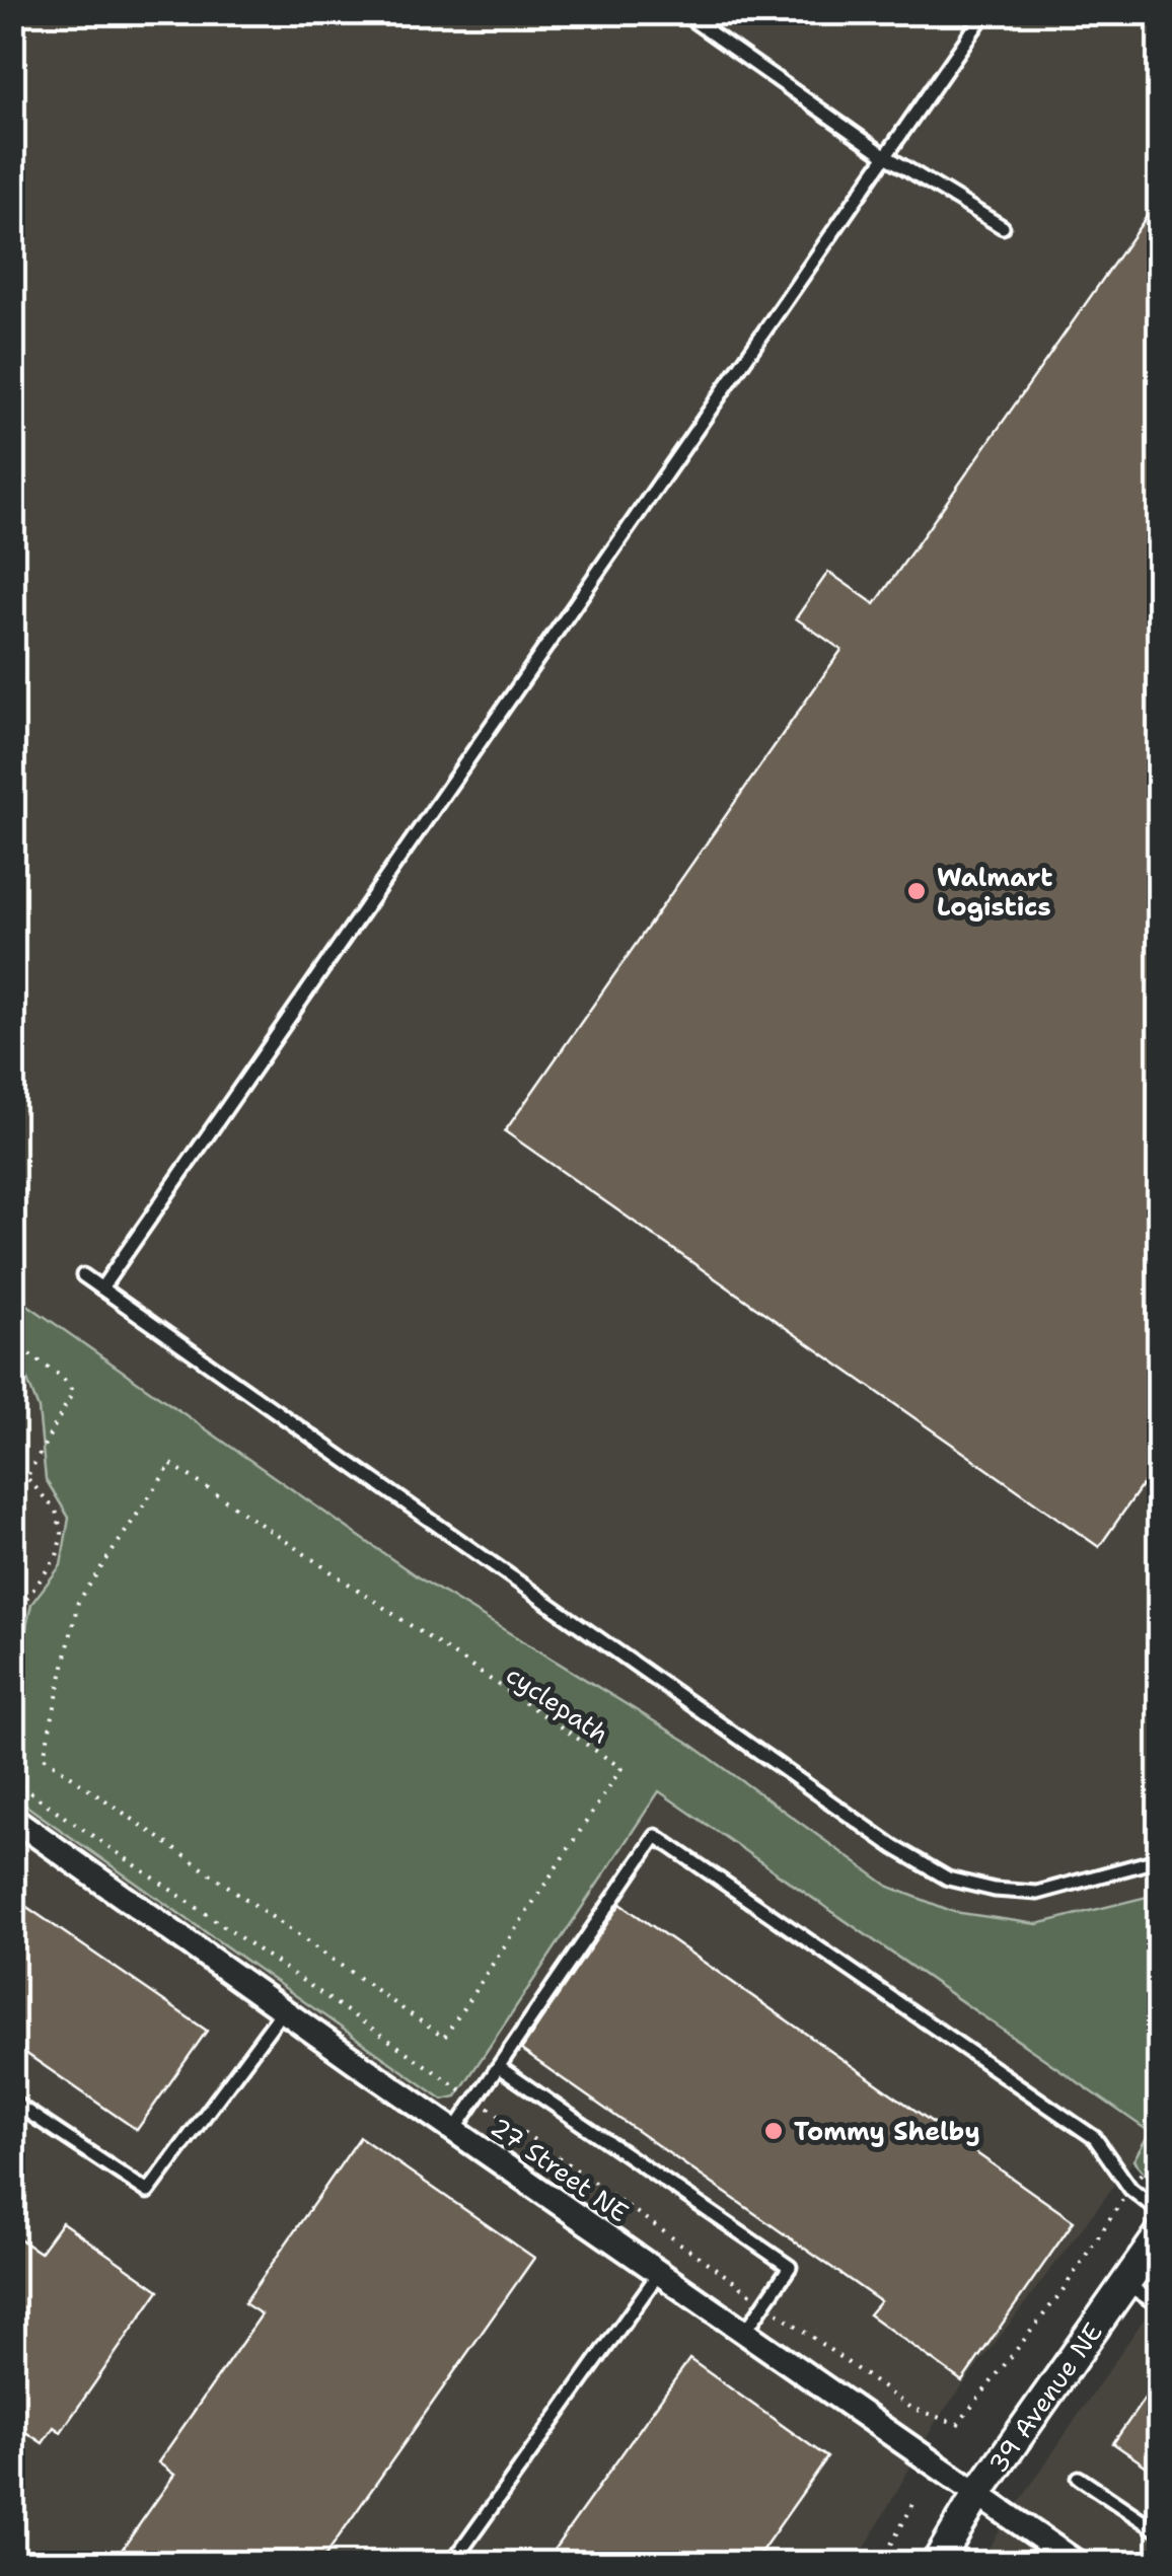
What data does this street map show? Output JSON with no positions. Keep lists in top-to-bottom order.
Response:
{
  "streets": {
    "street": ["27 Street NE", "39 Avenue NE"],
    "path": ["cyclepath"]
  },
  "crossings": [
    ["27 Street NE", "39 Avenue NE"]
  ],
  "places": ["Walmart Logistics", "Tommy Shelby"]
}
